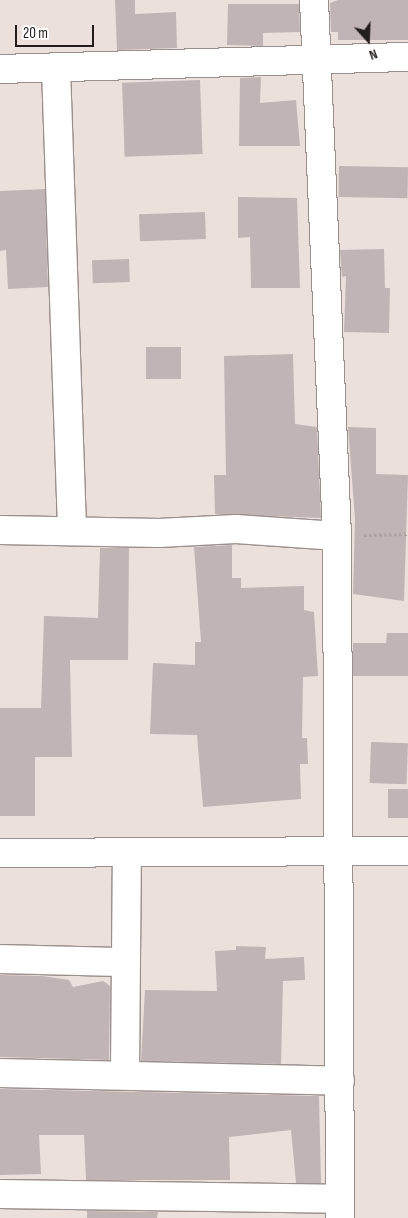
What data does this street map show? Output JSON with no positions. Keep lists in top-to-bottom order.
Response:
{
  "scale_bar": "20 m",
  "north": "bottom"
}
